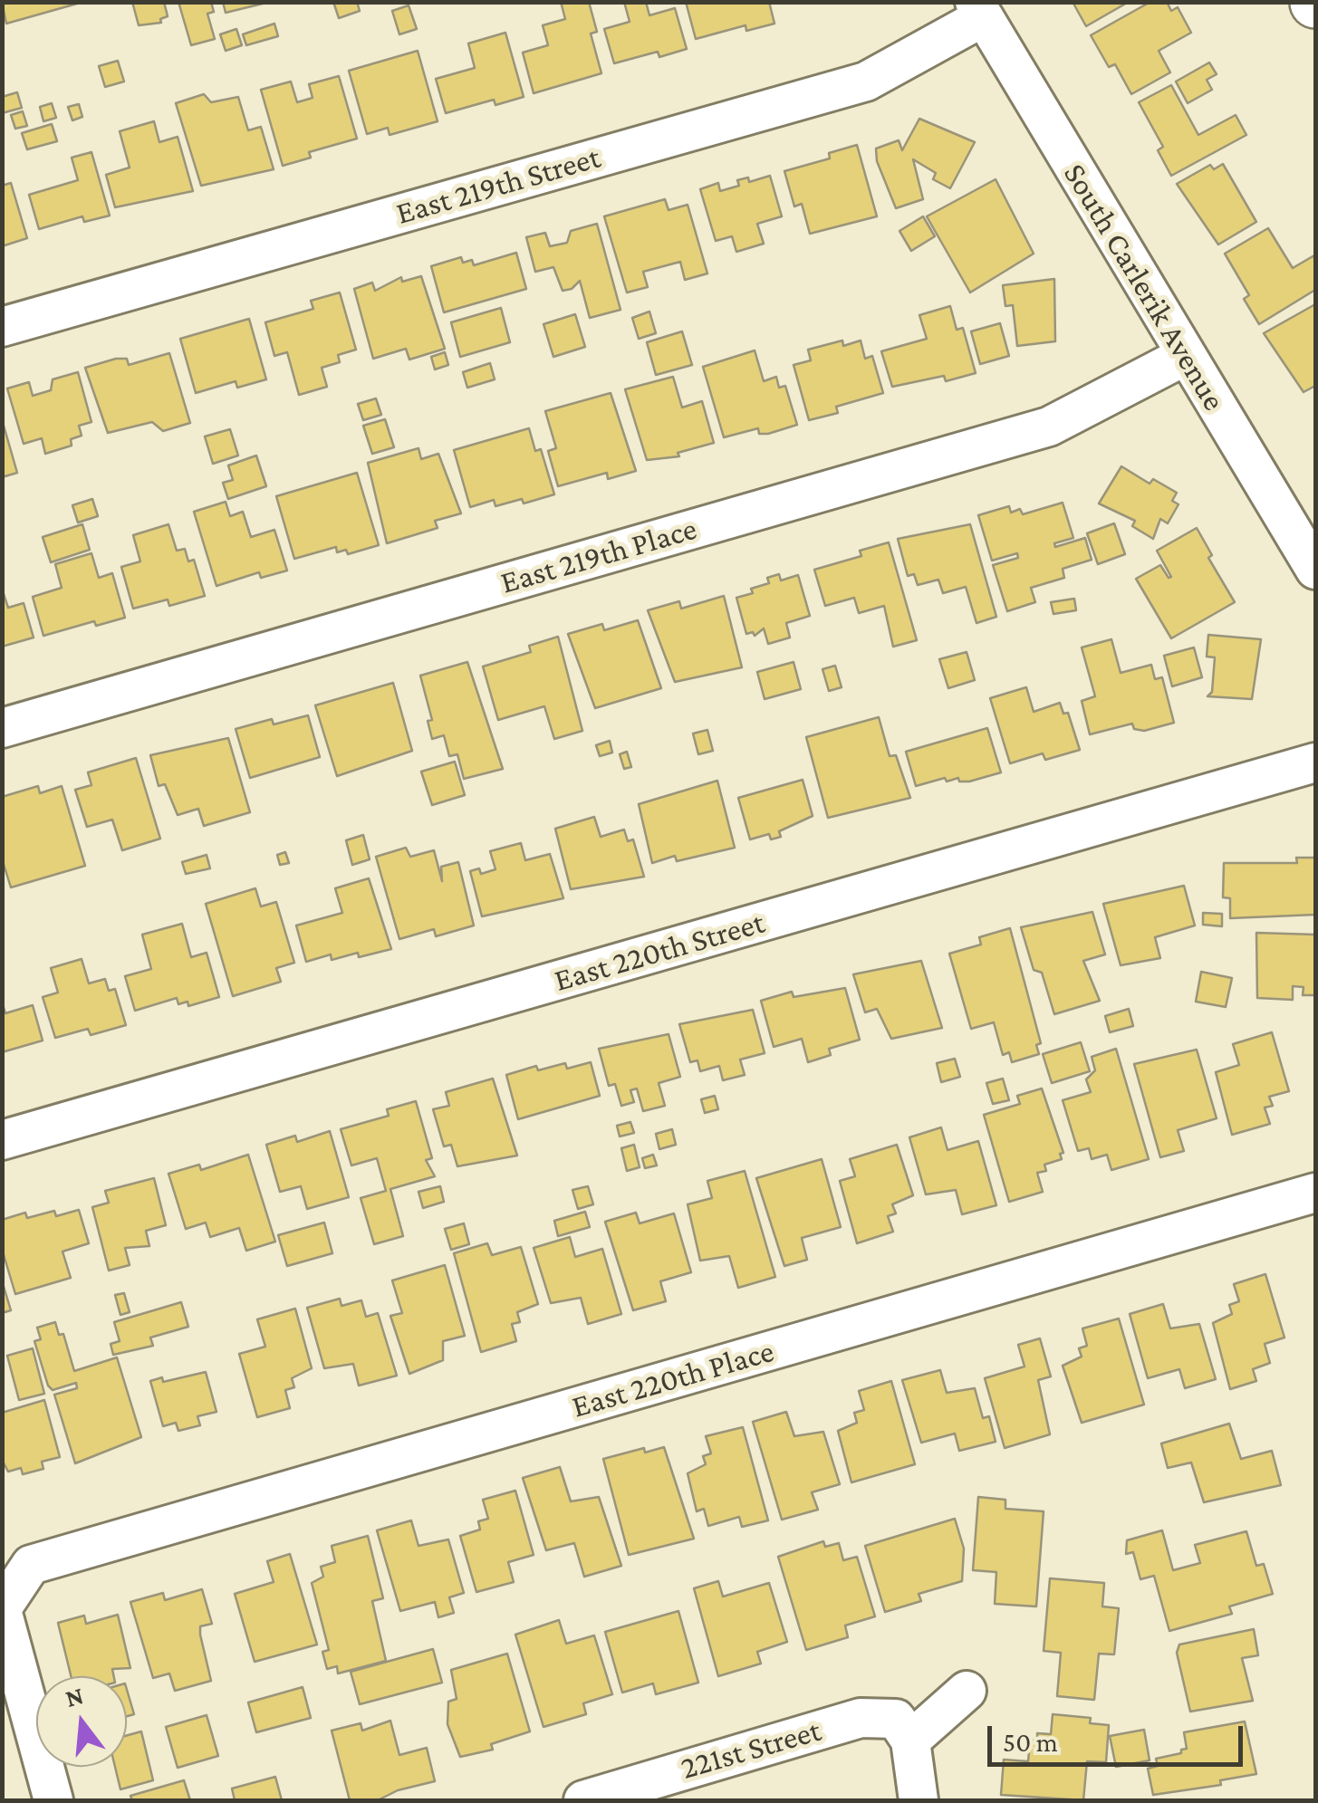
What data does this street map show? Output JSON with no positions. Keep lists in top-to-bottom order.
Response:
{
  "streets": {
    "street": [
      "East 219th Street",
      "South Carlerik Avenue",
      "East 219th Place",
      "East 220th Street",
      "East 220th Place",
      "221st Street"
    ]
  },
  "crossings": [
    ["East 219th Street", "South Carlerik Avenue"],
    ["South Carlerik Avenue", "East 219th Place"]
  ],
  "scale_bar": "50 m",
  "north": "top"
}
